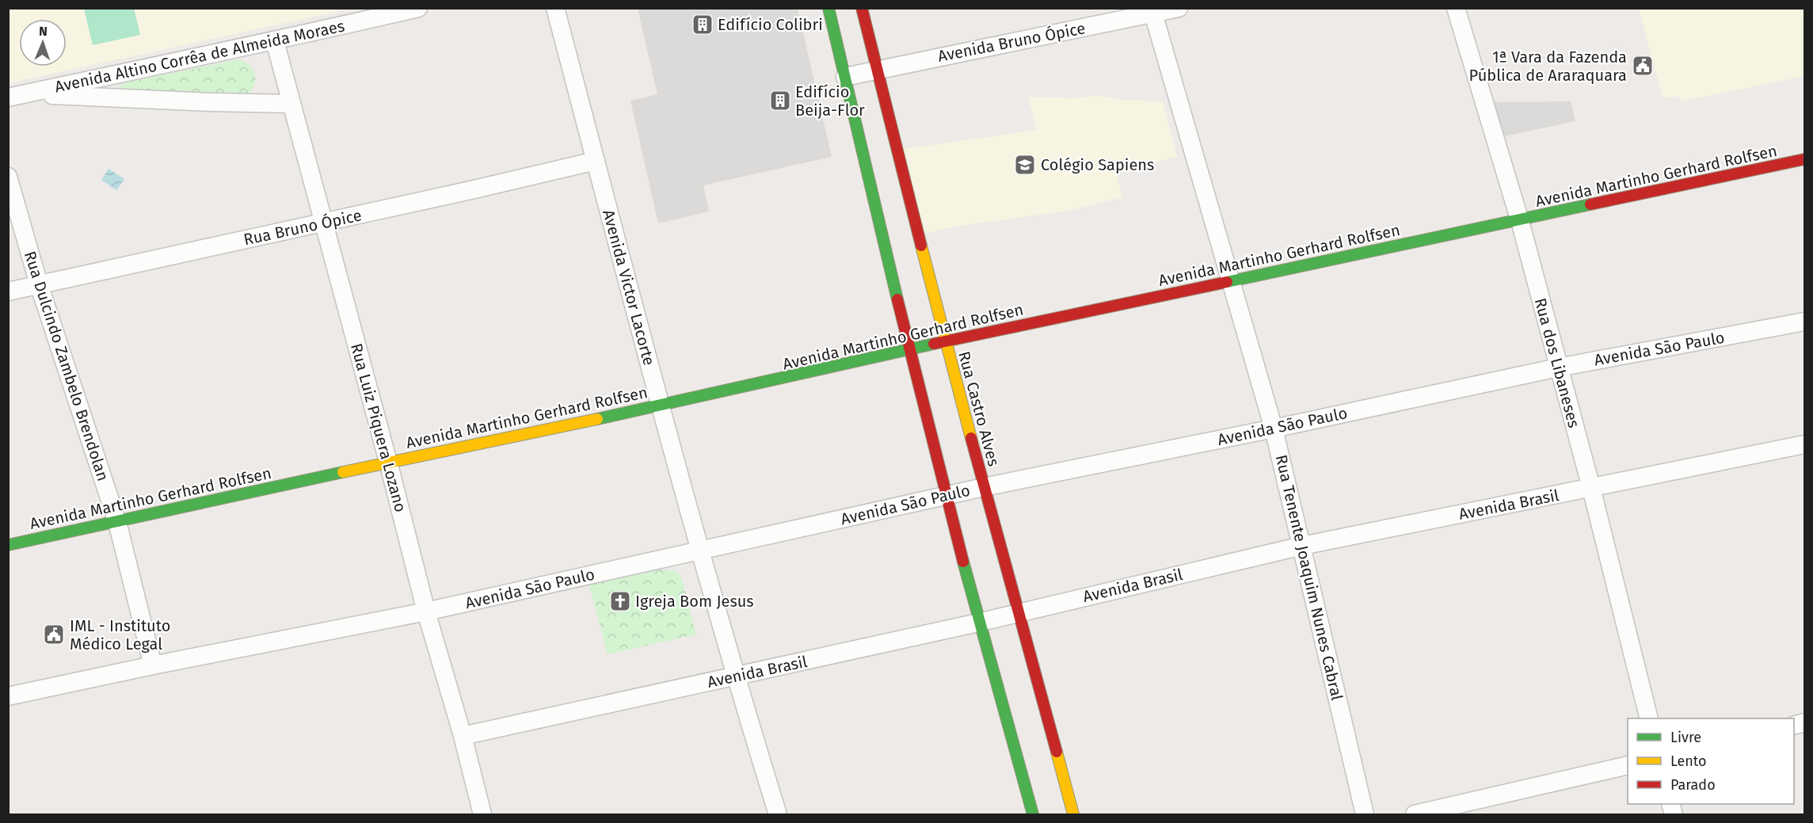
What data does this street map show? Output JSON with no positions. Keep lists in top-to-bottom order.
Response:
{
  "streets": {
    "street": [
      "Avenida Bruno Ópice",
      "Avenida Altino Corrêa de Almeida Moraes",
      "Avenida Martinho Gerhard Rolfsen",
      "Rua Bruno Ópice",
      "Avenida Victor Lacorte",
      "Avenida São Paulo",
      "Rua dos Libaneses",
      "Rua Dulcindo Zambelo Brendolan",
      "Rua Castro Alves",
      "Rua Luiz Piquera Lozano",
      "Avenida Brasil",
      "Rua Tenente Joaquim Nunes Cabral"
    ]
  },
  "crossings": [
    ["Avenida Bruno Ópice", "Rua Castro Alves"],
    ["Avenida Bruno Ópice", "Rua Tenente Joaquim Nunes Cabral"],
    ["Avenida Altino Corrêa de Almeida Moraes", "Rua Luiz Piquera Lozano"],
    ["Avenida Martinho Gerhard Rolfsen", "Avenida Victor Lacorte"],
    ["Avenida Martinho Gerhard Rolfsen", "Rua dos Libaneses"],
    ["Avenida Martinho Gerhard Rolfsen", "Rua Dulcindo Zambelo Brendolan"],
    ["Avenida Martinho Gerhard Rolfsen", "Rua Castro Alves"],
    ["Avenida Martinho Gerhard Rolfsen", "Rua Luiz Piquera Lozano"],
    ["Avenida Martinho Gerhard Rolfsen", "Rua Tenente Joaquim Nunes Cabral"],
    ["Rua Bruno Ópice", "Avenida Victor Lacorte"],
    ["Rua Bruno Ópice", "Rua Dulcindo Zambelo Brendolan"],
    ["Rua Bruno Ópice", "Rua Luiz Piquera Lozano"],
    ["Avenida Victor Lacorte", "Avenida São Paulo"],
    ["Avenida Victor Lacorte", "Avenida Brasil"],
    ["Avenida São Paulo", "Rua dos Libaneses"],
    ["Avenida São Paulo", "Rua Dulcindo Zambelo Brendolan"],
    ["Avenida São Paulo", "Rua Castro Alves"],
    ["Avenida São Paulo", "Rua Luiz Piquera Lozano"],
    ["Avenida São Paulo", "Rua Tenente Joaquim Nunes Cabral"],
    ["Rua dos Libaneses", "Avenida Brasil"],
    ["Rua Castro Alves", "Avenida Brasil"],
    ["Rua Luiz Piquera Lozano", "Avenida Brasil"],
    ["Avenida Brasil", "Rua Tenente Joaquim Nunes Cabral"]
  ],
  "places": {
    "building": ["Edifício Colibri", "Edifício Beija-Flor"],
    "public building": ["1ª Vara da Fazenda Pública de Araraquara", "IML - Instituto Médico Legal"],
    "school or university": ["Colégio Sapiens"],
    "church": ["Igreja Bom Jesus"]
  },
  "legend": ["Livre", "Lento", "Parado"],
  "north": "top"
}
